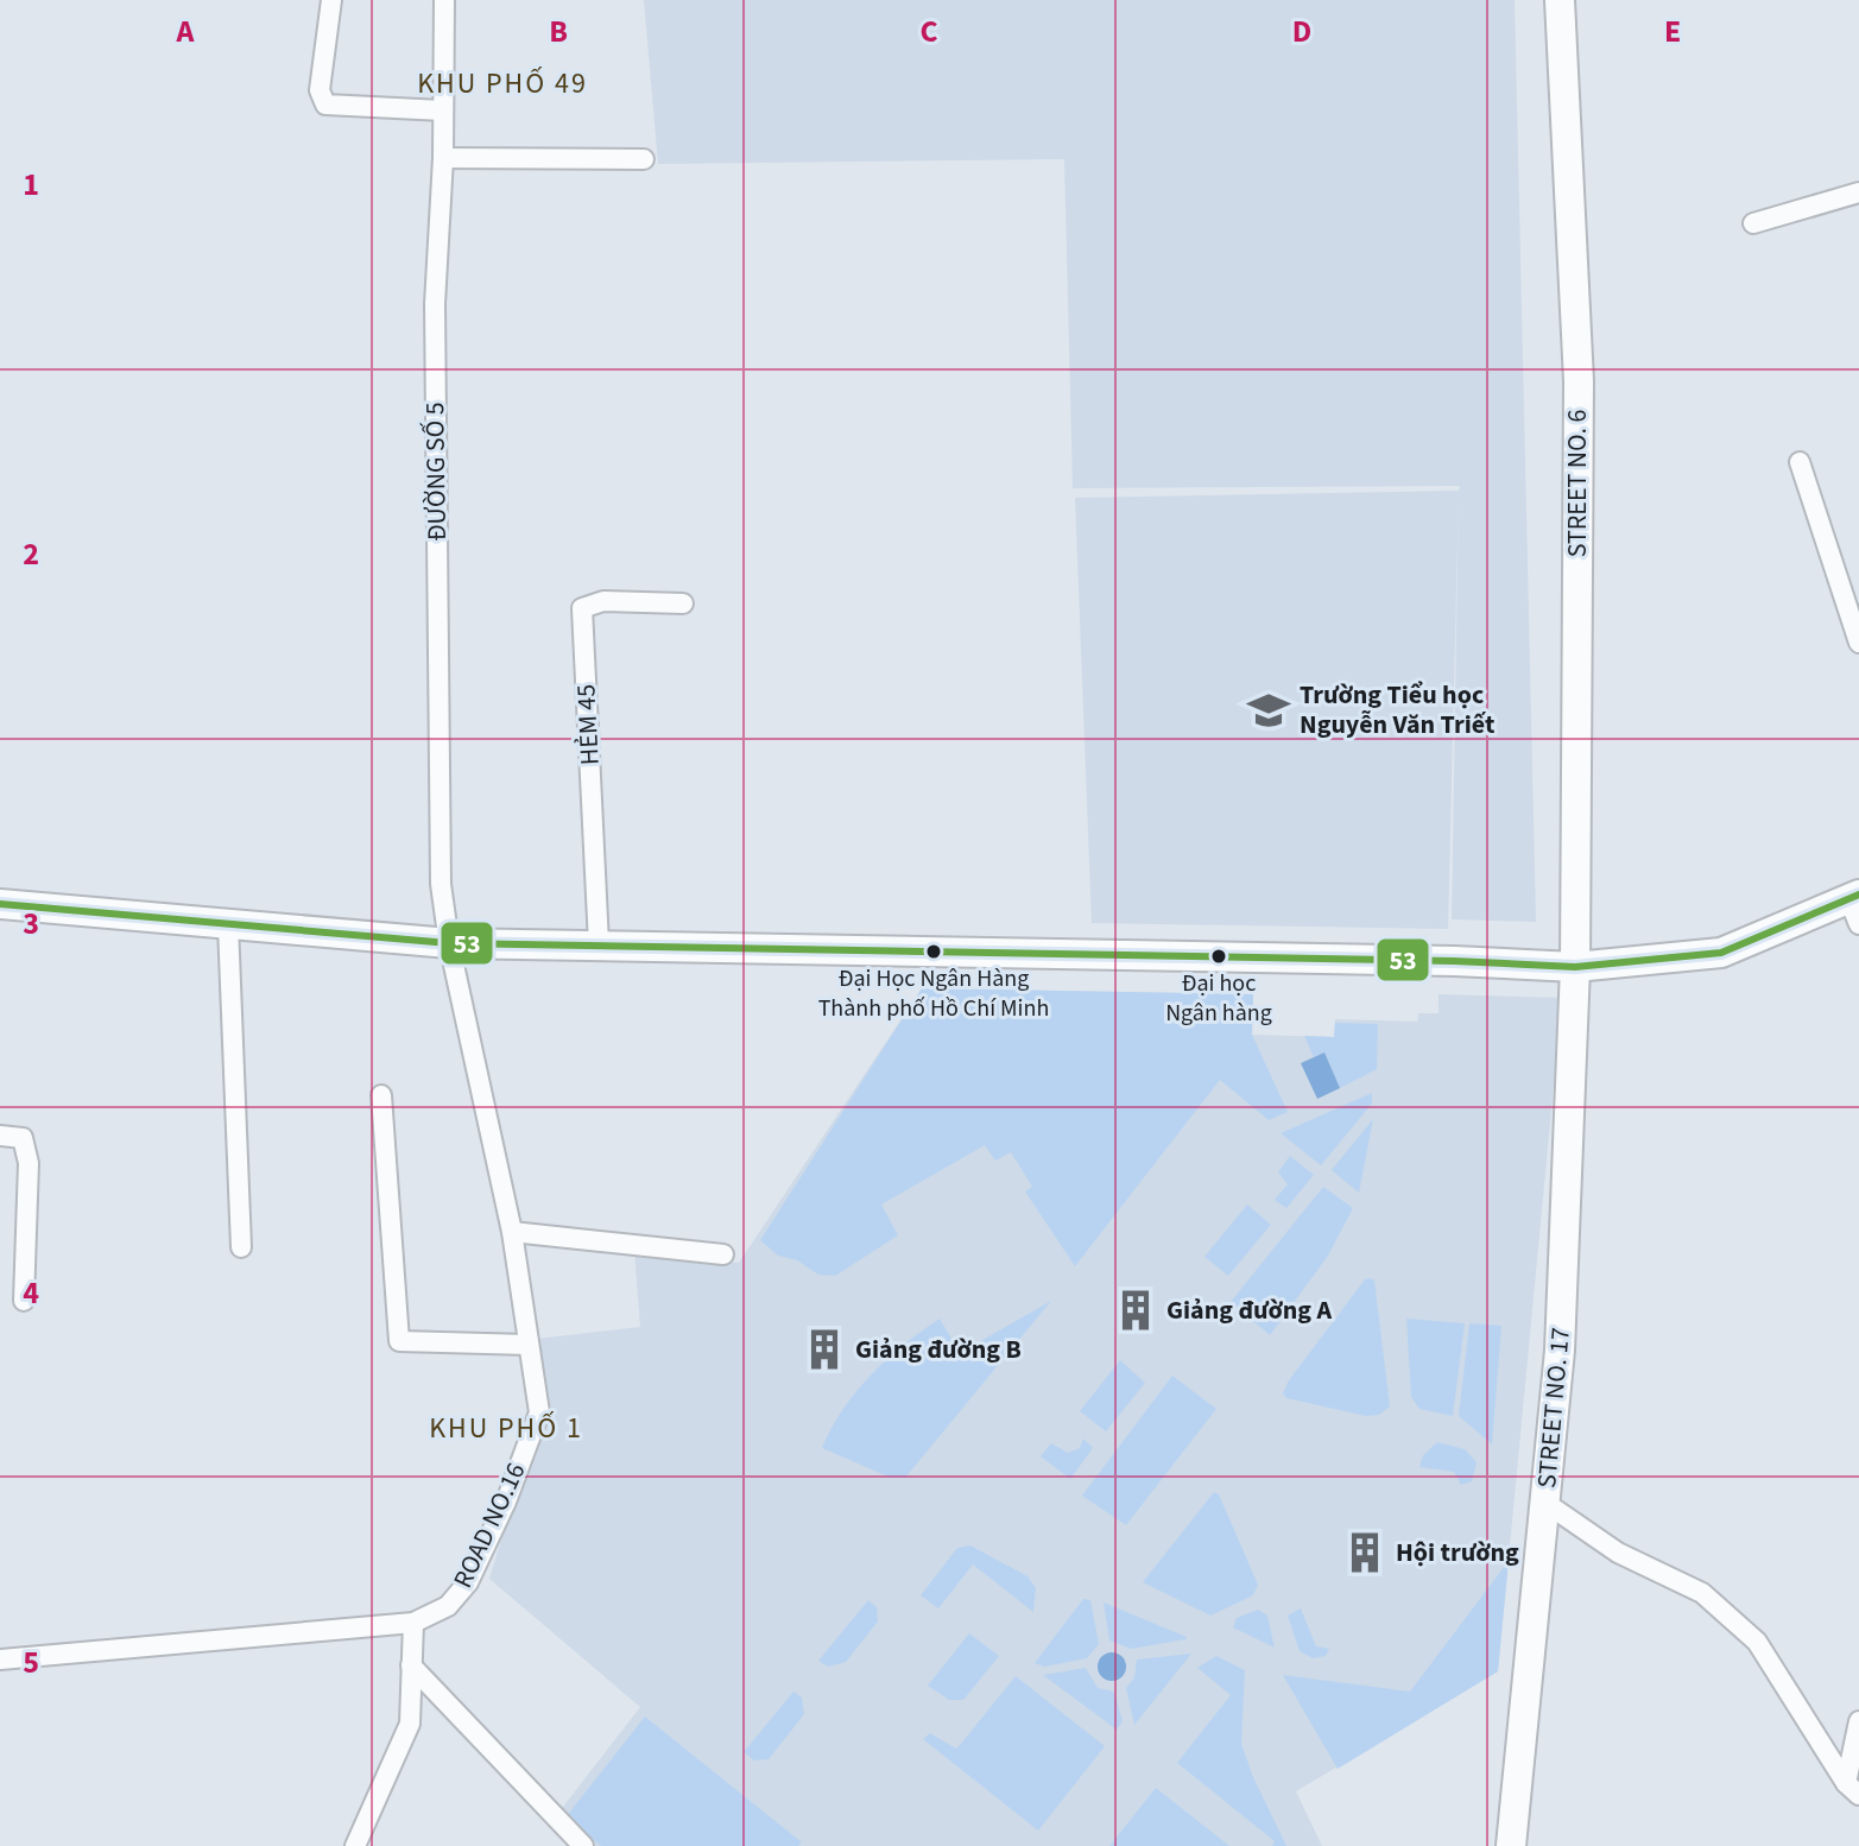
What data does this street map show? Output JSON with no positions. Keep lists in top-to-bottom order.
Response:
{
  "streets": {
    "street": [
      "ĐƯỜNG SỐ 5",
      "STREET NO. 6",
      "HẺM 45",
      "STREET NO. 17",
      "ROAD NO.16"
    ]
  },
  "crossings": [
    ["ĐƯỜNG SỐ 5", "ROAD NO.16"],
    ["STREET NO. 6", "STREET NO. 17"]
  ],
  "districts": ["KHU PHỐ 49", "KHU PHỐ 1"],
  "places": {
    "school or university": ["Trường Tiểu học Nguyễn Văn Triết"],
    "other": ["Đại Học Ngân Hàng Thành phố Hồ Chí Minh", "Đại học Ngân hàng"],
    "building": ["Giảng đường A", "Giảng đường B", "Hội trường"]
  },
  "lines": ["transit line 53"],
  "grid": {
    "columns": [
      "A",
      "B",
      "C",
      "D",
      "E"
    ],
    "rows": [
      "1",
      "2",
      "3",
      "4",
      "5"
    ]
  }
}
